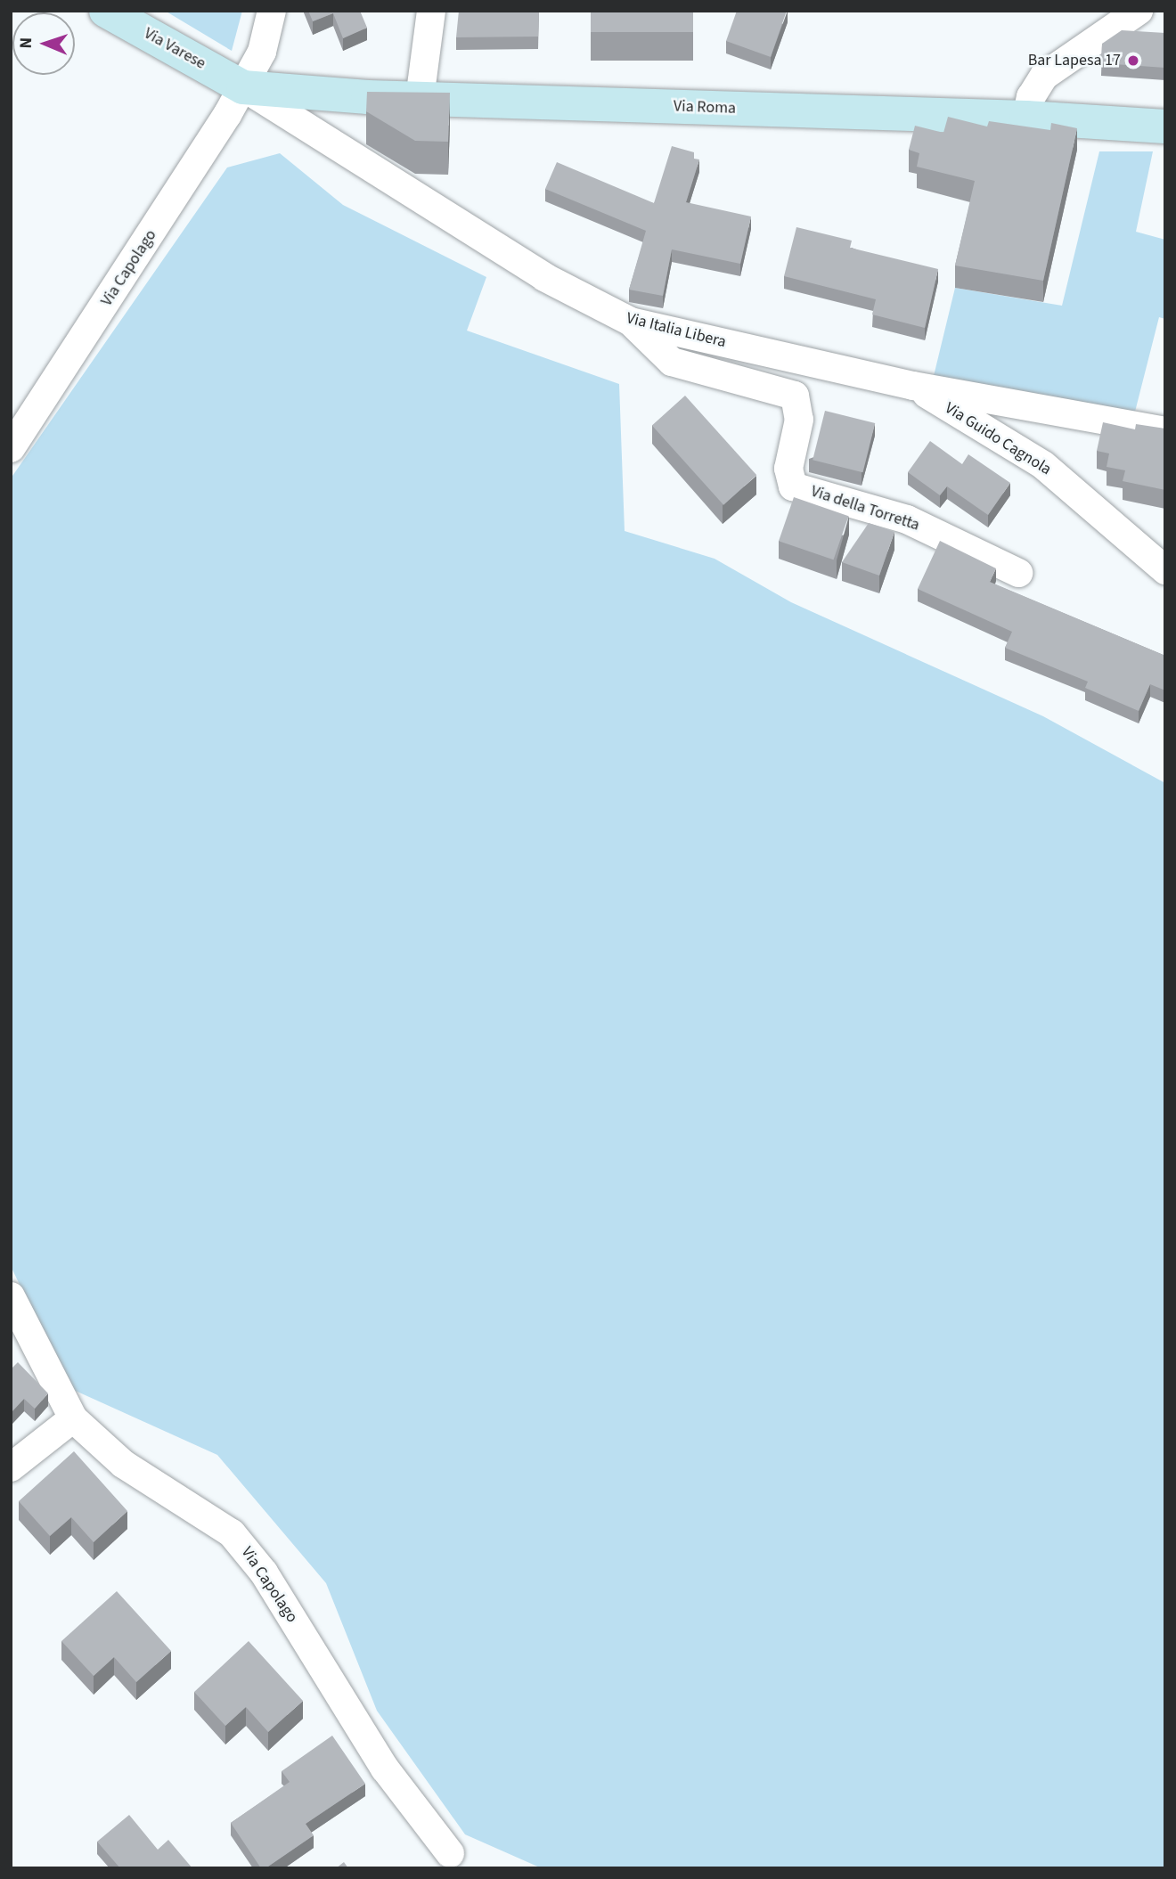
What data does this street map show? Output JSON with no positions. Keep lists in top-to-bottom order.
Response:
{
  "streets": {
    "main road": ["Via Varese", "Via Roma"],
    "street": [
      "Via Capolago",
      "Via Italia Libera",
      "Via Guido Cagnola",
      "Via della Torretta"
    ]
  },
  "crossings": [
    ["Via Varese", "Via Roma"],
    ["Via Varese", "Via Capolago"],
    ["Via Varese", "Via Italia Libera"],
    ["Via Roma", "Via Capolago"],
    ["Via Roma", "Via Italia Libera"],
    ["Via Capolago", "Via Italia Libera"],
    ["Via Italia Libera", "Via Guido Cagnola"],
    ["Via Italia Libera", "Via della Torretta"]
  ],
  "places": ["Bar Lapesa 17"],
  "north": "left"
}
